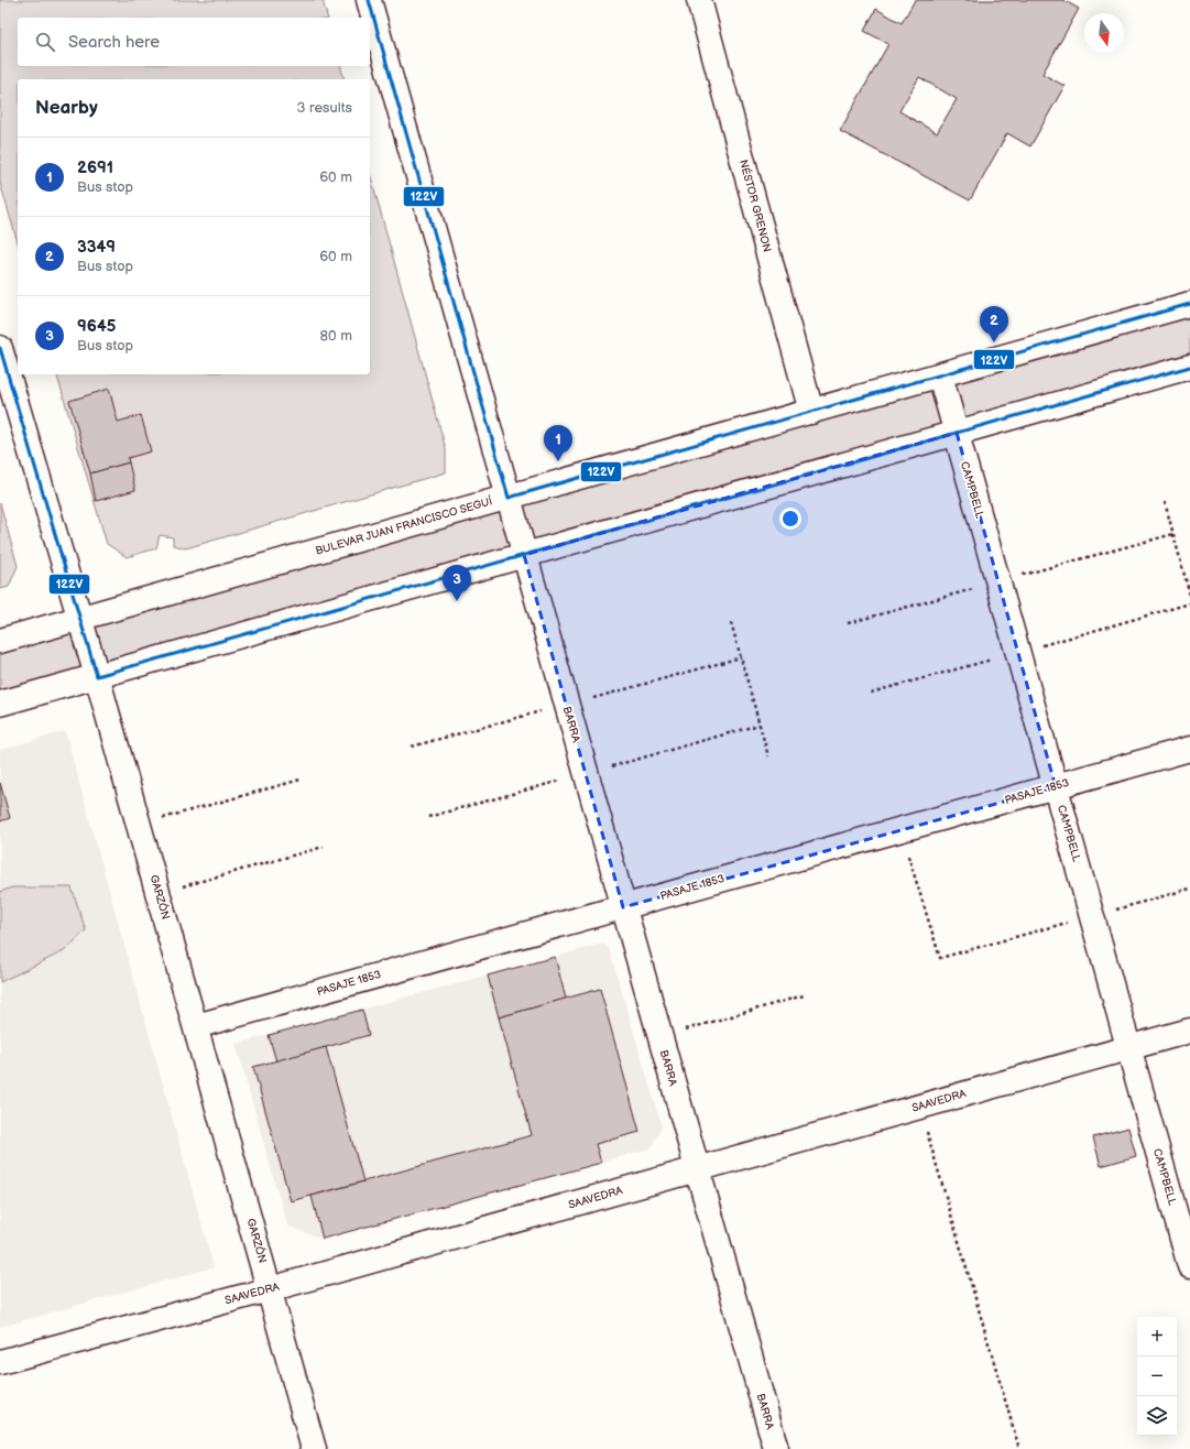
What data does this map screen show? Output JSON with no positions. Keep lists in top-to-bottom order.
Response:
{
  "streets": {
    "street": [
      "NÉSTOR GRENON",
      "CAMPBELL",
      "BULEVAR JUAN FRANCISCO SEGUÍ",
      "BARRA",
      "PASAJE 1853",
      "GARZÓN",
      "SAAVEDRA"
    ]
  },
  "crossings": [
    ["NÉSTOR GRENON", "BULEVAR JUAN FRANCISCO SEGUÍ"],
    ["CAMPBELL", "BULEVAR JUAN FRANCISCO SEGUÍ"],
    ["CAMPBELL", "PASAJE 1853"],
    ["CAMPBELL", "SAAVEDRA"],
    ["BULEVAR JUAN FRANCISCO SEGUÍ", "BARRA"],
    ["BULEVAR JUAN FRANCISCO SEGUÍ", "GARZÓN"],
    ["BARRA", "PASAJE 1853"],
    ["BARRA", "SAAVEDRA"],
    ["PASAJE 1853", "GARZÓN"],
    ["GARZÓN", "SAAVEDRA"]
  ],
  "lines": ["transit line 122V"],
  "north": "bottom",
  "page": {
    "search": "Search here",
    "heading": ["Nearby", "3 results"],
    "list": [
      {
        "mark": "1",
        "name": "2691",
        "note": "Bus stop",
        "value": "60 m"
      },
      {
        "mark": "2",
        "name": "3349",
        "note": "Bus stop",
        "value": "60 m"
      },
      {
        "mark": "3",
        "name": "9645",
        "note": "Bus stop",
        "value": "80 m"
      }
    ],
    "pins": ["2", "1", "3"],
    "map_buttons": ["+", "−"]
  }
}
